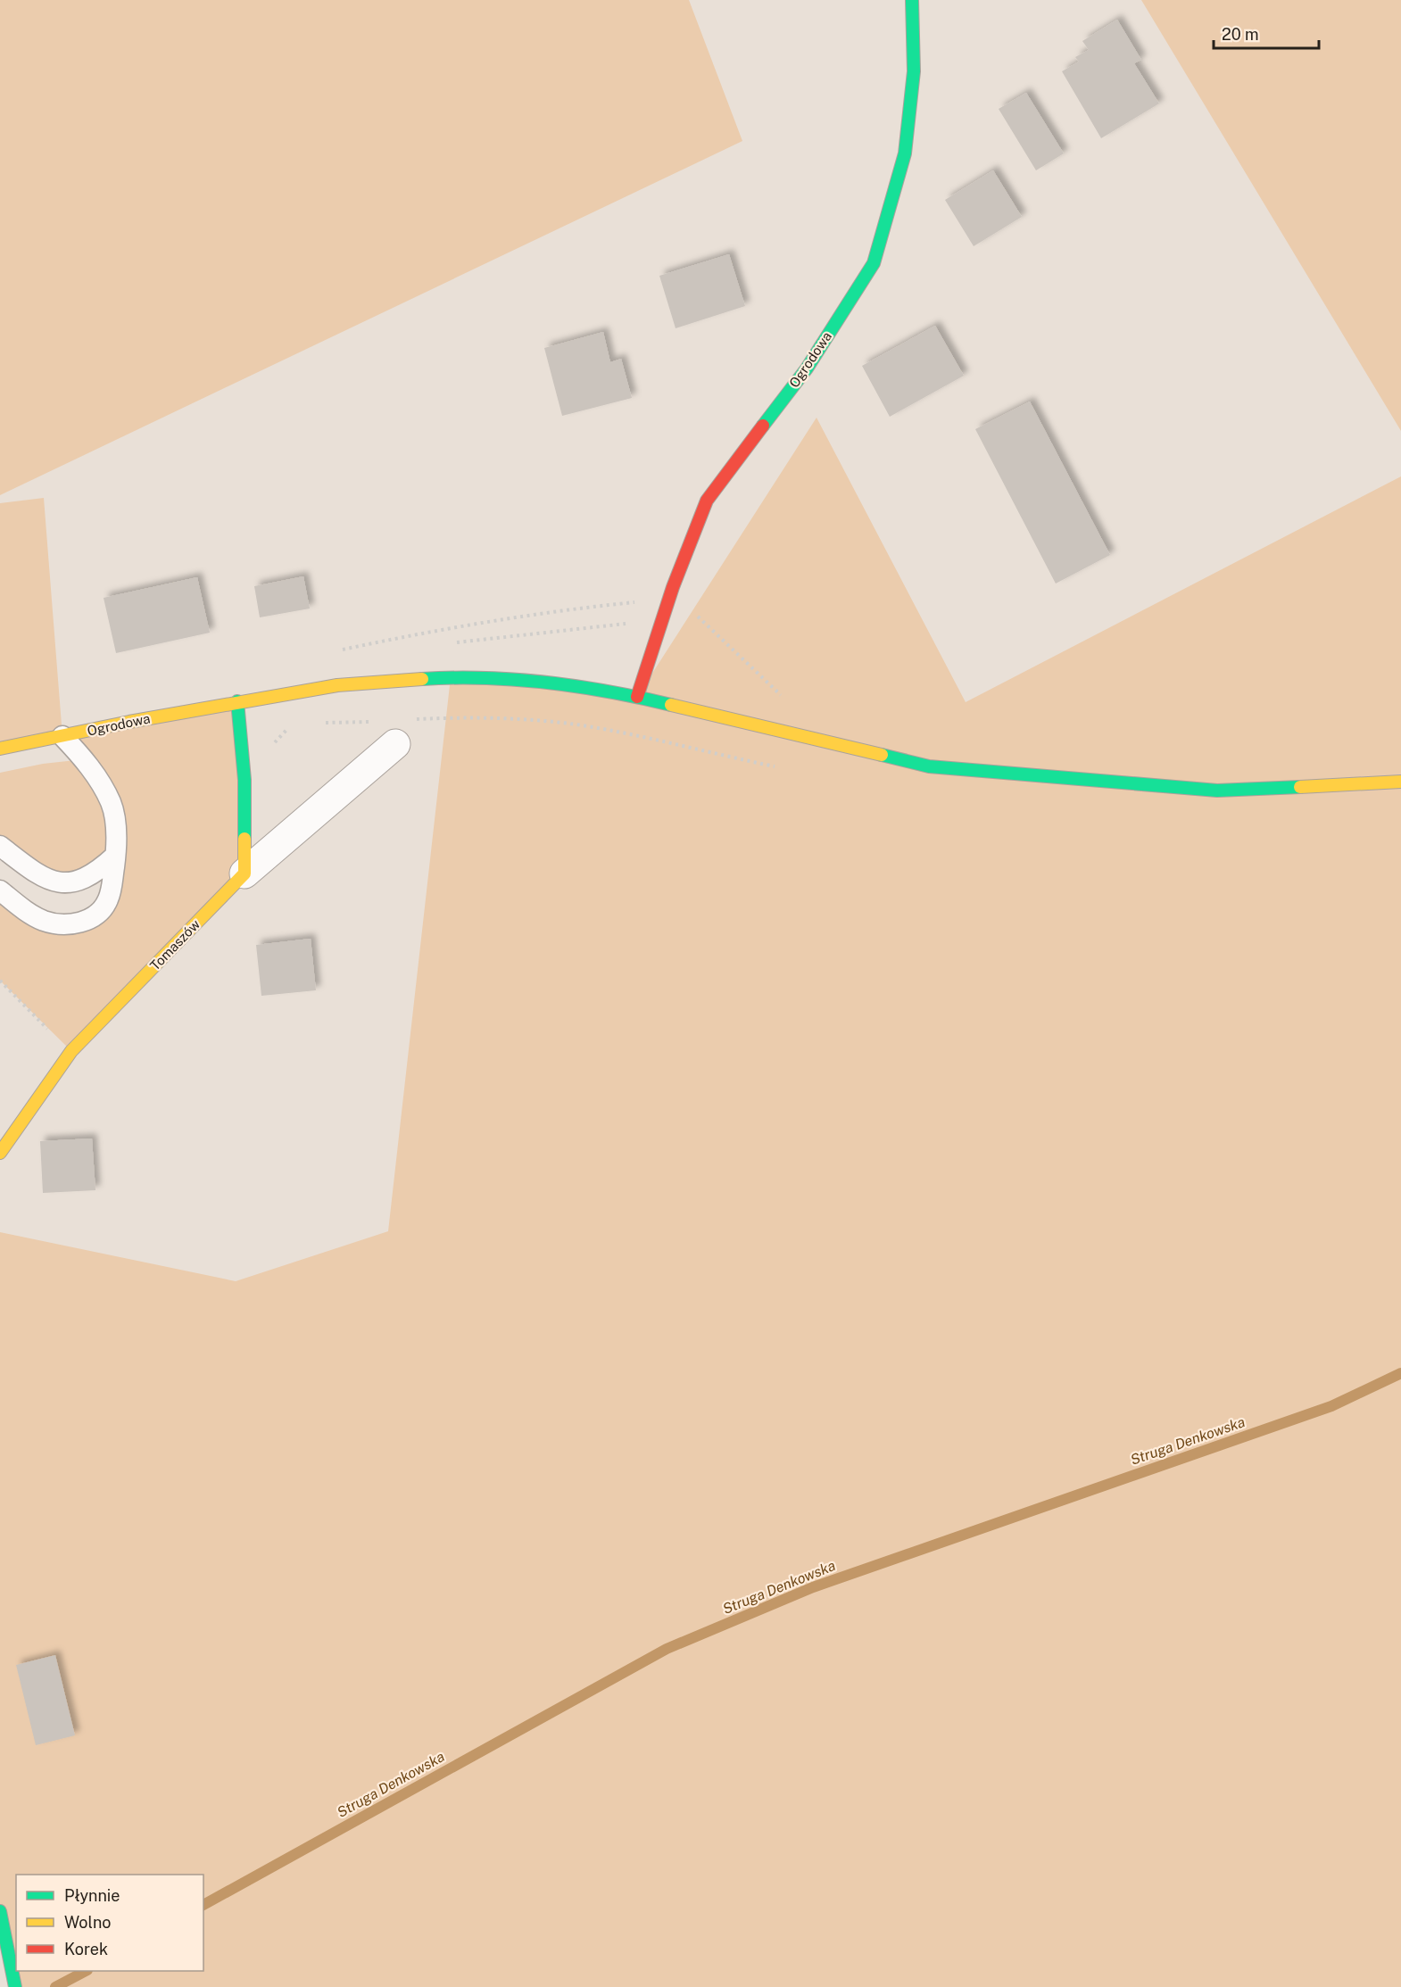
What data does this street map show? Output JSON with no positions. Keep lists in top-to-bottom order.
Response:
{
  "streets": {
    "street": ["Ogrodowa", "Tomaszów"]
  },
  "water": ["Struga Denkowska"],
  "legend": ["Płynnie", "Wolno", "Korek"],
  "scale_bar": "20 m"
}
